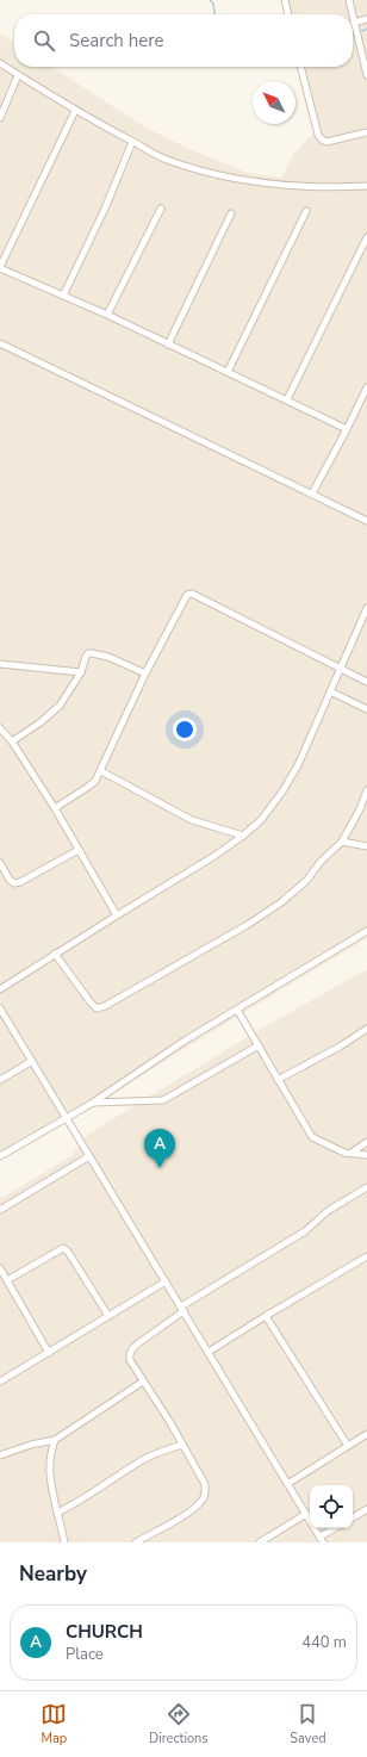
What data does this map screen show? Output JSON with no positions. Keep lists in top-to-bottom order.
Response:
{
  "north": "top left",
  "page": {
    "search": "Search here",
    "pins": "A",
    "heading": "Nearby",
    "list": [
      {
        "mark": "A",
        "name": "CHURCH",
        "note": "Place",
        "value": "440 m"
      }
    ],
    "nav": ["Map", "Directions", "Saved"]
  }
}
